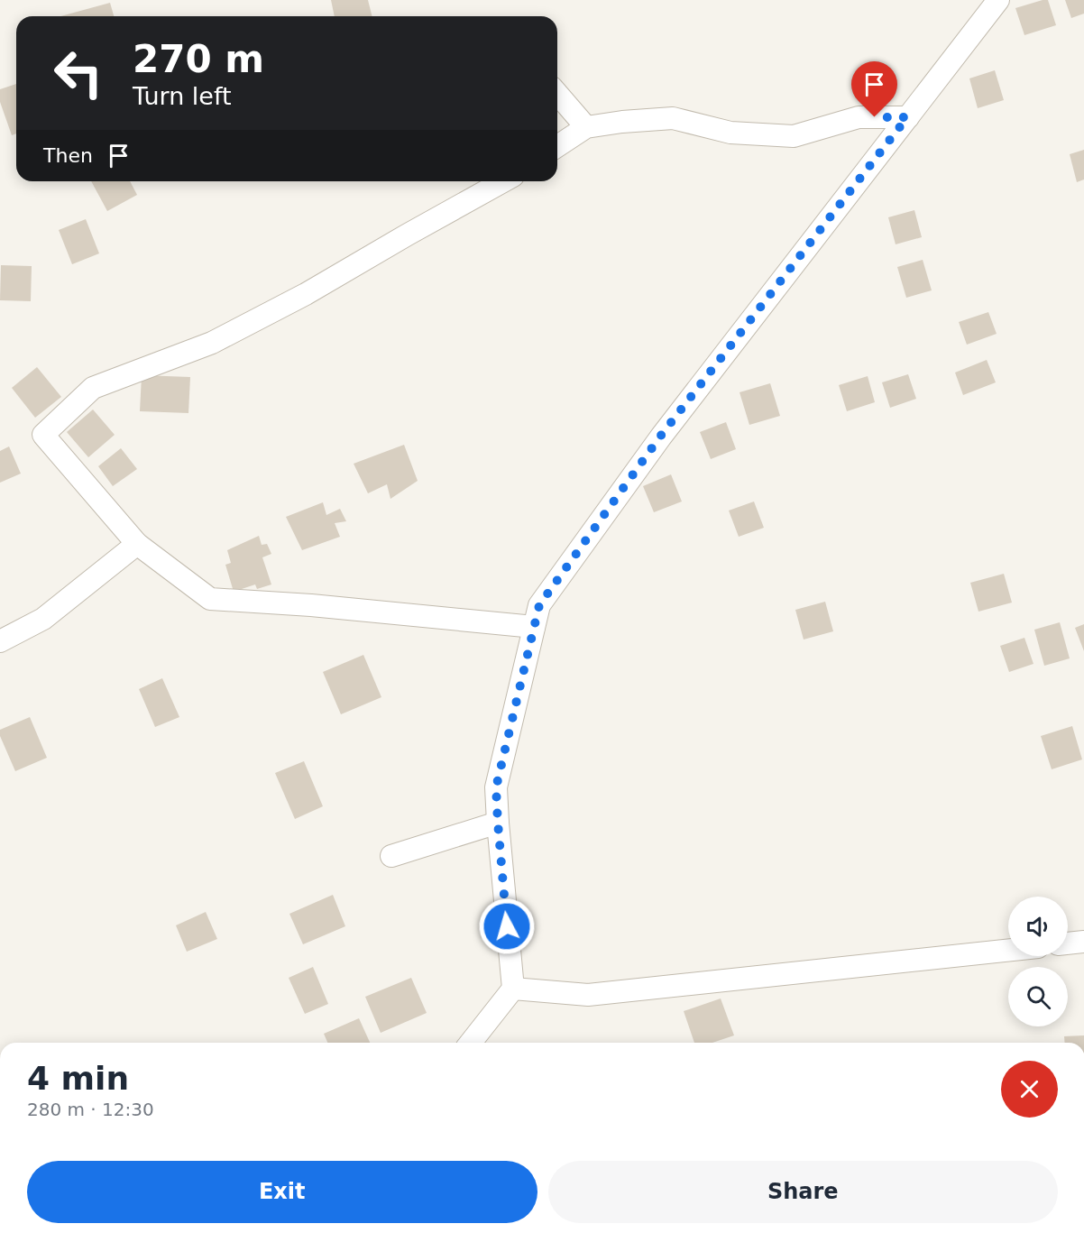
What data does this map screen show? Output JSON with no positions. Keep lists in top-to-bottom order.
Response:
{
  "page": {
    "turn": ["270 m", "Turn left"],
    "then": "Then",
    "heading": ["4 min", "280 m · 12:30"],
    "buttons": ["Exit", "Share"]
  }
}
